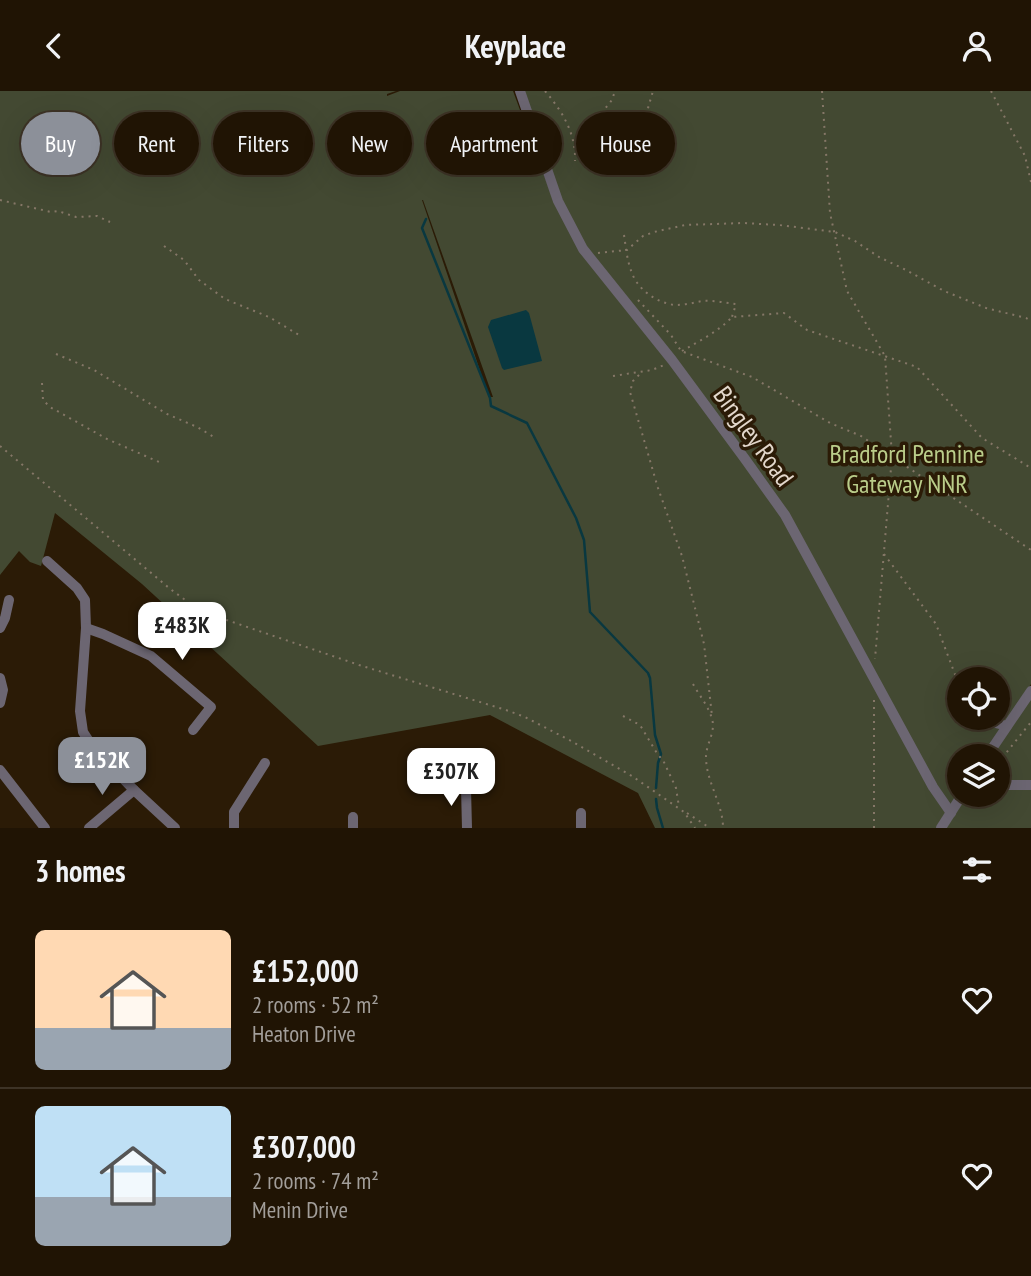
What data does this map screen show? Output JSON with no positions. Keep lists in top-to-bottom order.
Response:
{
  "streets": {
    "street": ["Bingley Road"]
  },
  "parks": ["Bradford Pennine Gateway NNR"],
  "page": {
    "header": "Keyplace",
    "chip": [
      "Buy",
      "Rent",
      "Filters",
      "New",
      "Apartment",
      "House"
    ],
    "price": ["£483K", "£152K", "£307K"],
    "heading": "3 homes",
    "list": [
      {
        "name": "£152,000",
        "note": "2 rooms · 52 m² · Heaton Drive"
      },
      {
        "name": "£307,000",
        "note": "2 rooms · 74 m² · Menin Drive"
      }
    ]
  }
}
